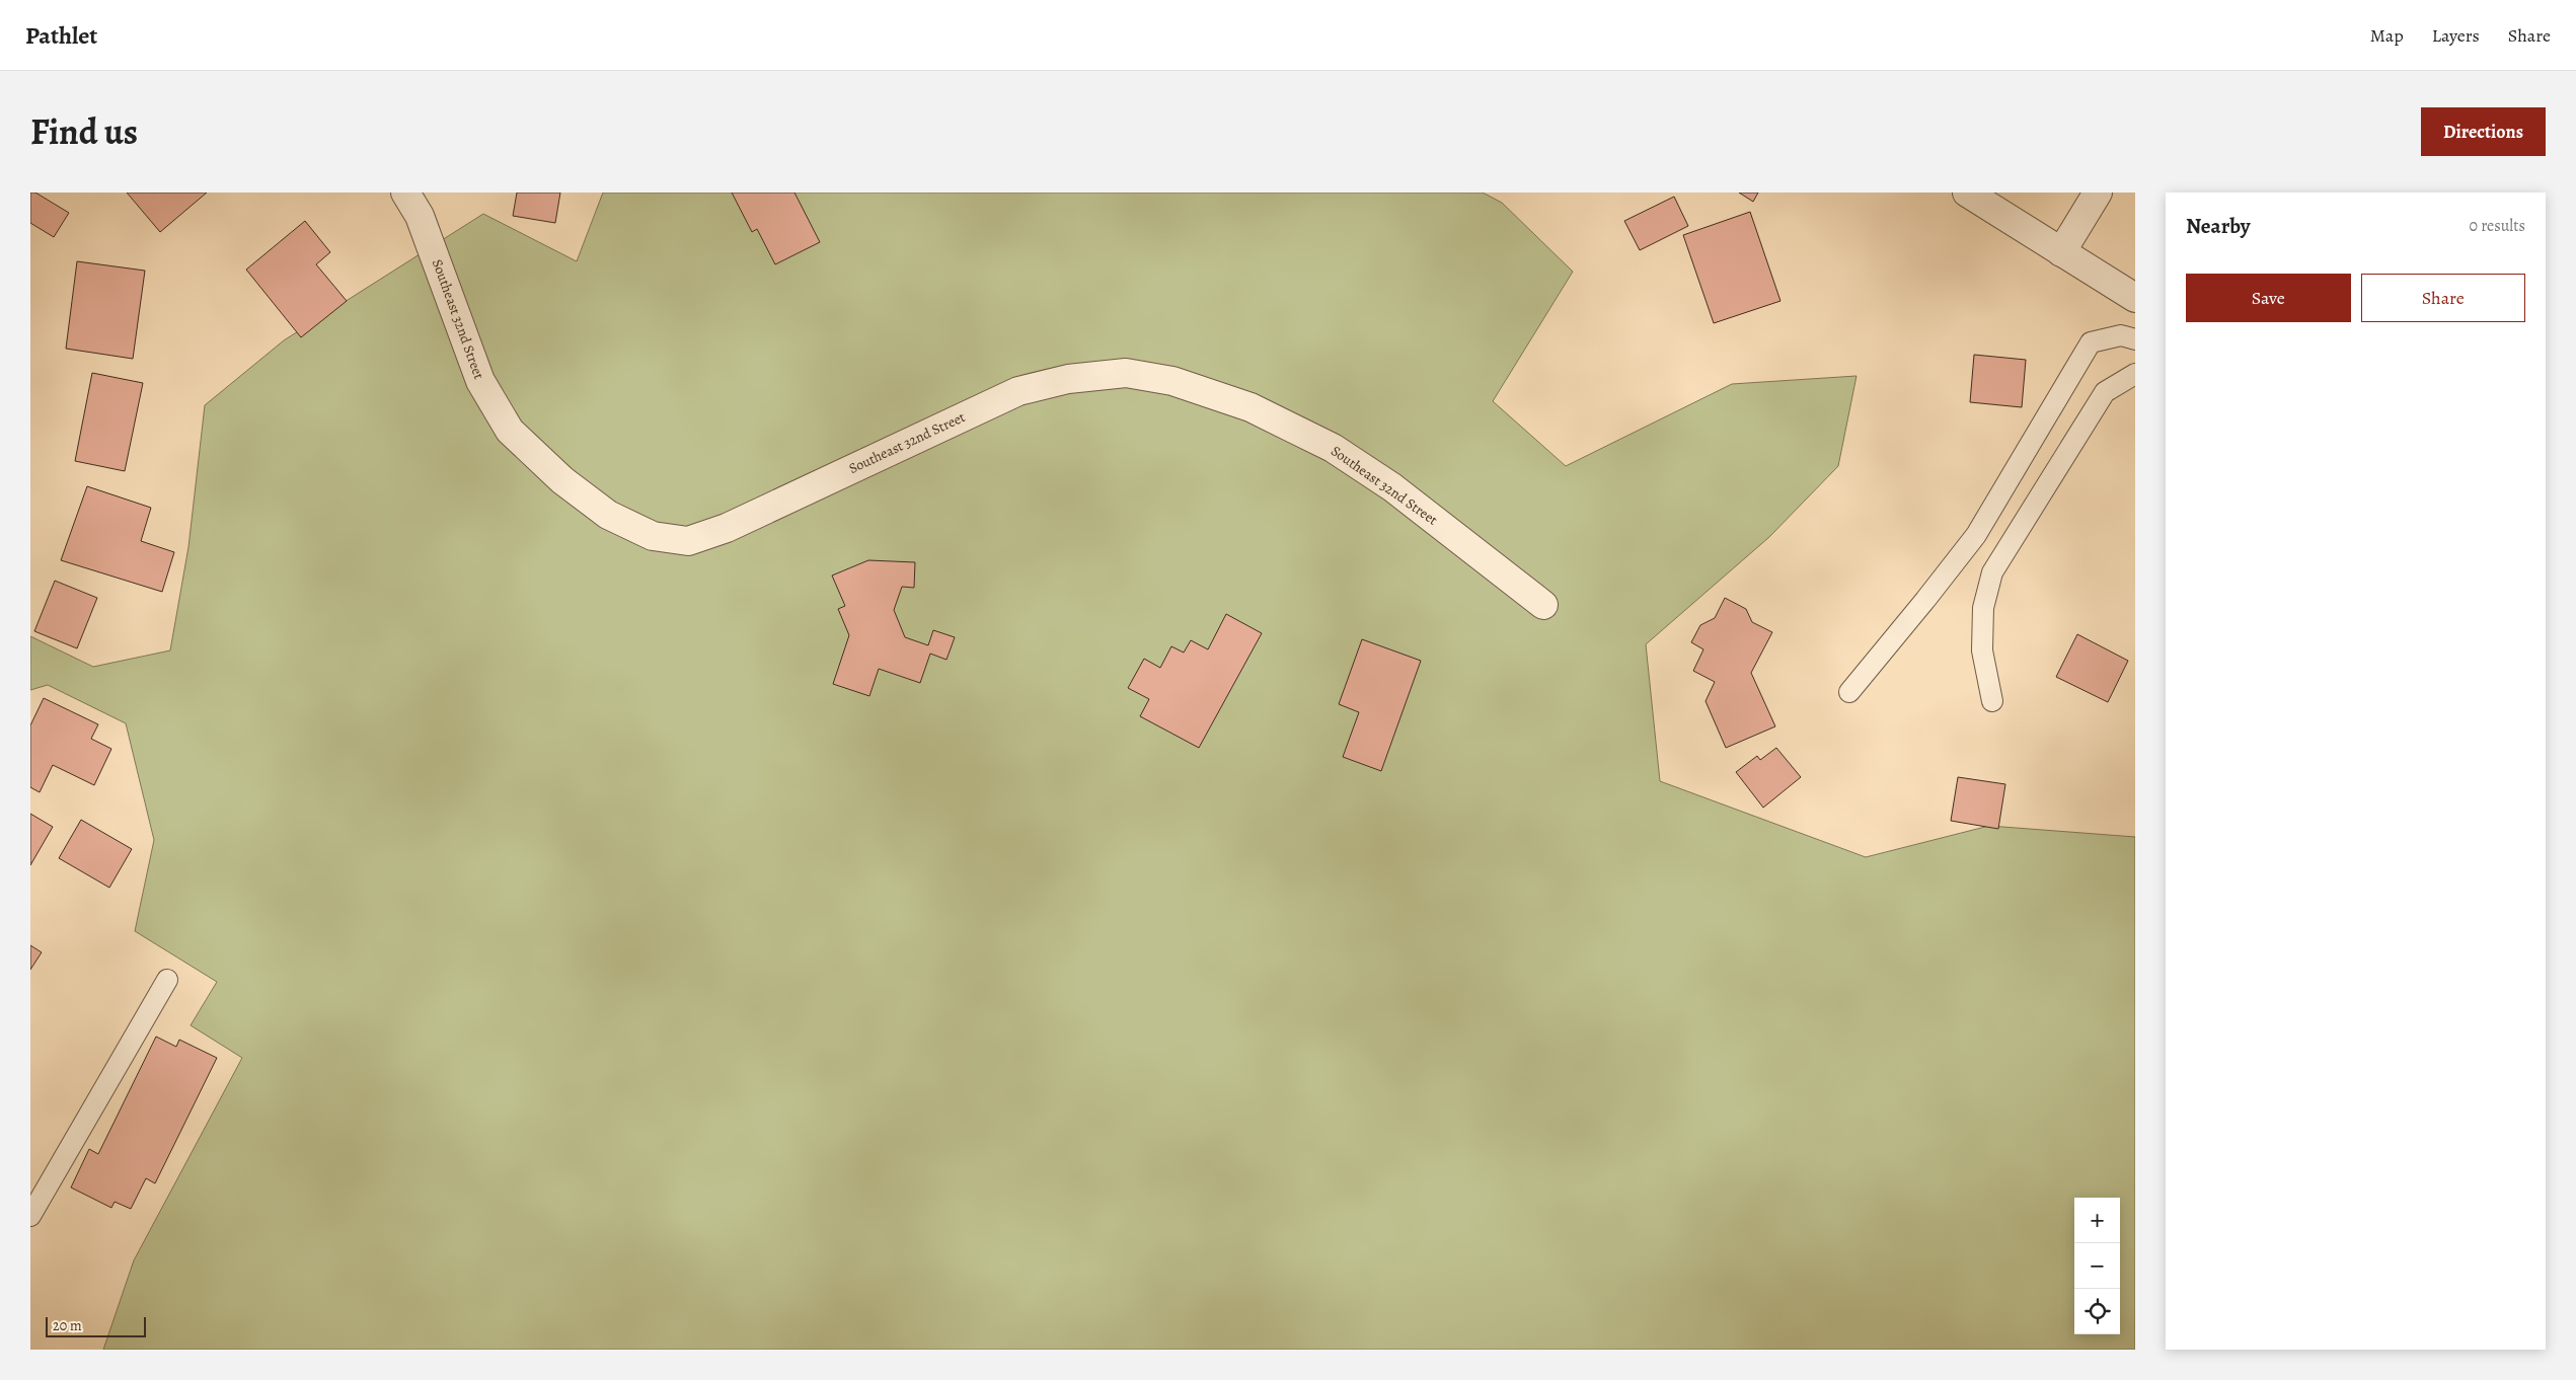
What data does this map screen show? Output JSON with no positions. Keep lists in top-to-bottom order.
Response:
{
  "streets": {
    "street": ["Southeast 32nd Street"]
  },
  "scale_bar": "20 m",
  "page": {
    "header": "Pathlet",
    "nav": ["Map", "Layers", "Share"],
    "title": "Find us",
    "buttons": [
      "Directions",
      ["Save", "Share"]
    ],
    "heading": ["Nearby", "0 results"],
    "map_buttons": ["+", "−"],
    "scale": "20 m"
  }
}
